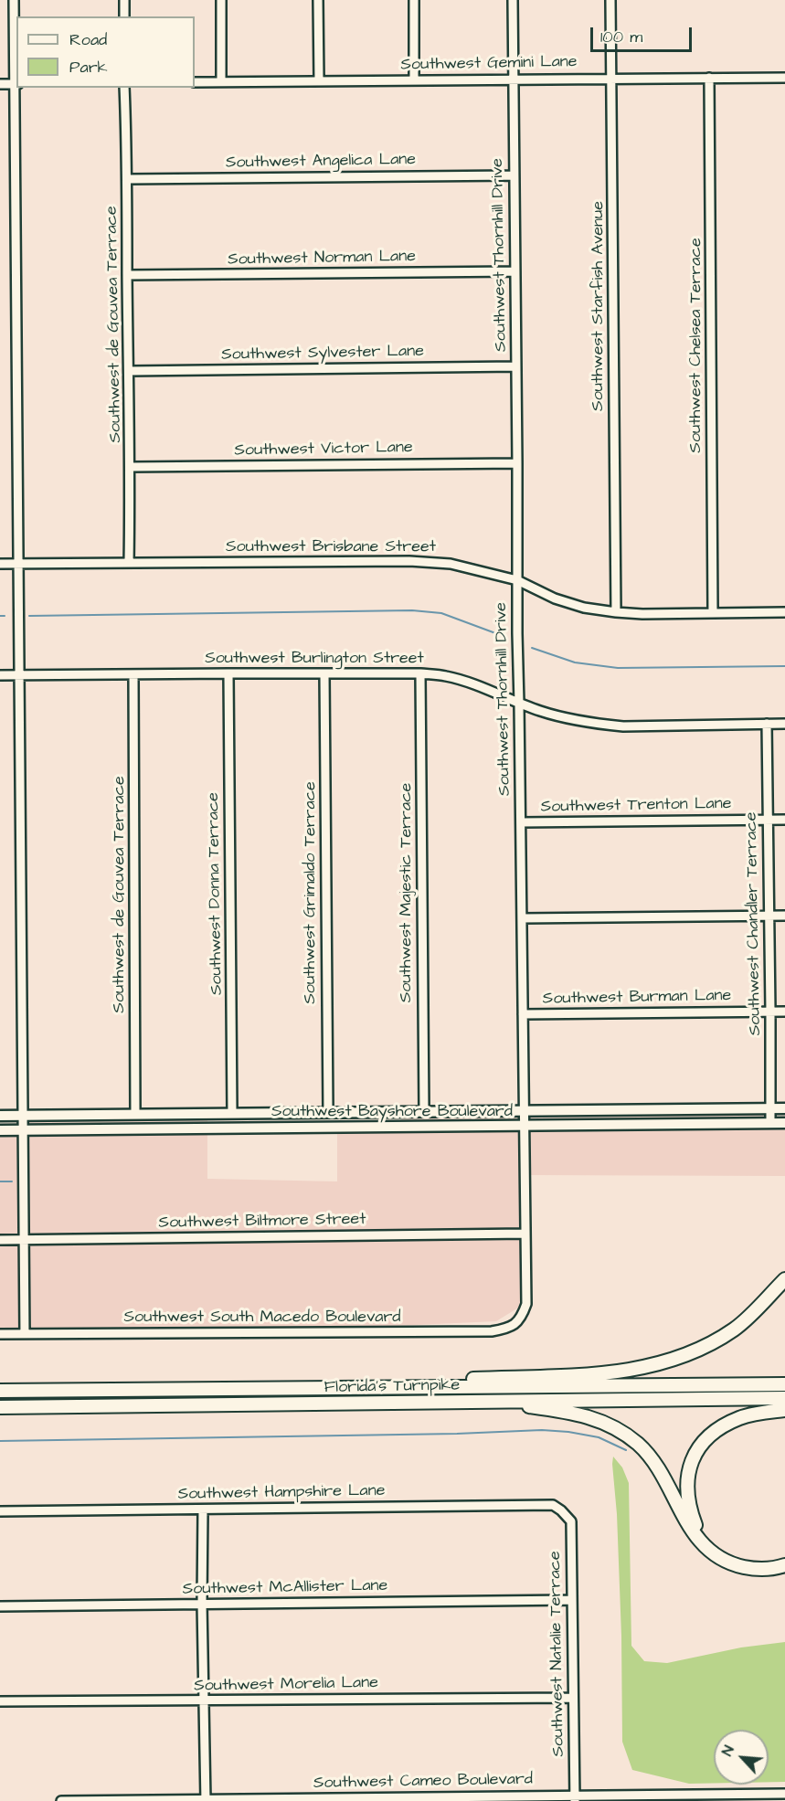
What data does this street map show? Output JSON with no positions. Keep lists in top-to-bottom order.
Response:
{
  "streets": {
    "highway": ["Florida's Turnpike"],
    "main road": ["Southwest Bayshore Boulevard"],
    "street": [
      "Southwest Gemini Lane",
      "Southwest Angelica Lane",
      "Southwest Thornhill Drive",
      "Southwest Norman Lane",
      "Southwest Starfish Avenue",
      "Southwest de Gouvea Terrace",
      "Southwest Chelsea Terrace",
      "Southwest Sylvester Lane",
      "Southwest Victor Lane",
      "Southwest Brisbane Street",
      "Southwest Burlington Street",
      "Southwest Trenton Lane",
      "Southwest Grimaldo Terrace",
      "Southwest Majestic Terrace",
      "Southwest Donna Terrace",
      "Southwest Chandler Terrace",
      "Southwest Burman Lane",
      "Southwest Biltmore Street",
      "Southwest South Macedo Boulevard",
      "Southwest Hampshire Lane",
      "Southwest McAllister Lane",
      "Southwest Natalie Terrace",
      "Southwest Morelia Lane",
      "Southwest Cameo Boulevard"
    ]
  },
  "crossings": [
    ["Southwest Gemini Lane", "Southwest Thornhill Drive"],
    ["Southwest Gemini Lane", "Southwest Starfish Avenue"],
    ["Southwest Gemini Lane", "Southwest Chelsea Terrace"],
    ["Southwest Angelica Lane", "Southwest Thornhill Drive"],
    ["Southwest Angelica Lane", "Southwest de Gouvea Terrace"],
    ["Southwest Thornhill Drive", "Southwest Norman Lane"],
    ["Southwest Thornhill Drive", "Southwest Sylvester Lane"],
    ["Southwest Thornhill Drive", "Southwest Victor Lane"],
    ["Southwest Thornhill Drive", "Southwest Brisbane Street"],
    ["Southwest Thornhill Drive", "Southwest Burlington Street"],
    ["Southwest Thornhill Drive", "Southwest Trenton Lane"],
    ["Southwest Thornhill Drive", "Southwest Burman Lane"],
    ["Southwest Thornhill Drive", "Southwest Bayshore Boulevard"],
    ["Southwest Thornhill Drive", "Southwest Biltmore Street"],
    ["Southwest Thornhill Drive", "Southwest South Macedo Boulevard"],
    ["Southwest Norman Lane", "Southwest de Gouvea Terrace"],
    ["Southwest Starfish Avenue", "Southwest Brisbane Street"],
    ["Southwest de Gouvea Terrace", "Southwest Sylvester Lane"],
    ["Southwest de Gouvea Terrace", "Southwest Victor Lane"],
    ["Southwest de Gouvea Terrace", "Southwest Brisbane Street"],
    ["Southwest de Gouvea Terrace", "Southwest Burlington Street"],
    ["Southwest de Gouvea Terrace", "Southwest Bayshore Boulevard"],
    ["Southwest Chelsea Terrace", "Southwest Brisbane Street"],
    ["Southwest Burlington Street", "Southwest Grimaldo Terrace"],
    ["Southwest Burlington Street", "Southwest Majestic Terrace"],
    ["Southwest Burlington Street", "Southwest Donna Terrace"],
    ["Southwest Burlington Street", "Southwest Chandler Terrace"],
    ["Southwest Trenton Lane", "Southwest Chandler Terrace"],
    ["Southwest Grimaldo Terrace", "Southwest Bayshore Boulevard"],
    ["Southwest Majestic Terrace", "Southwest Bayshore Boulevard"],
    ["Southwest Donna Terrace", "Southwest Bayshore Boulevard"],
    ["Southwest Chandler Terrace", "Southwest Burman Lane"],
    ["Southwest Chandler Terrace", "Southwest Bayshore Boulevard"],
    ["Southwest Hampshire Lane", "Southwest Natalie Terrace"],
    ["Southwest McAllister Lane", "Southwest Natalie Terrace"],
    ["Southwest Natalie Terrace", "Southwest Morelia Lane"],
    ["Southwest Natalie Terrace", "Southwest Cameo Boulevard"]
  ],
  "legend": ["Road", "Park"],
  "scale_bar": "100 m",
  "north": "top left"
}
